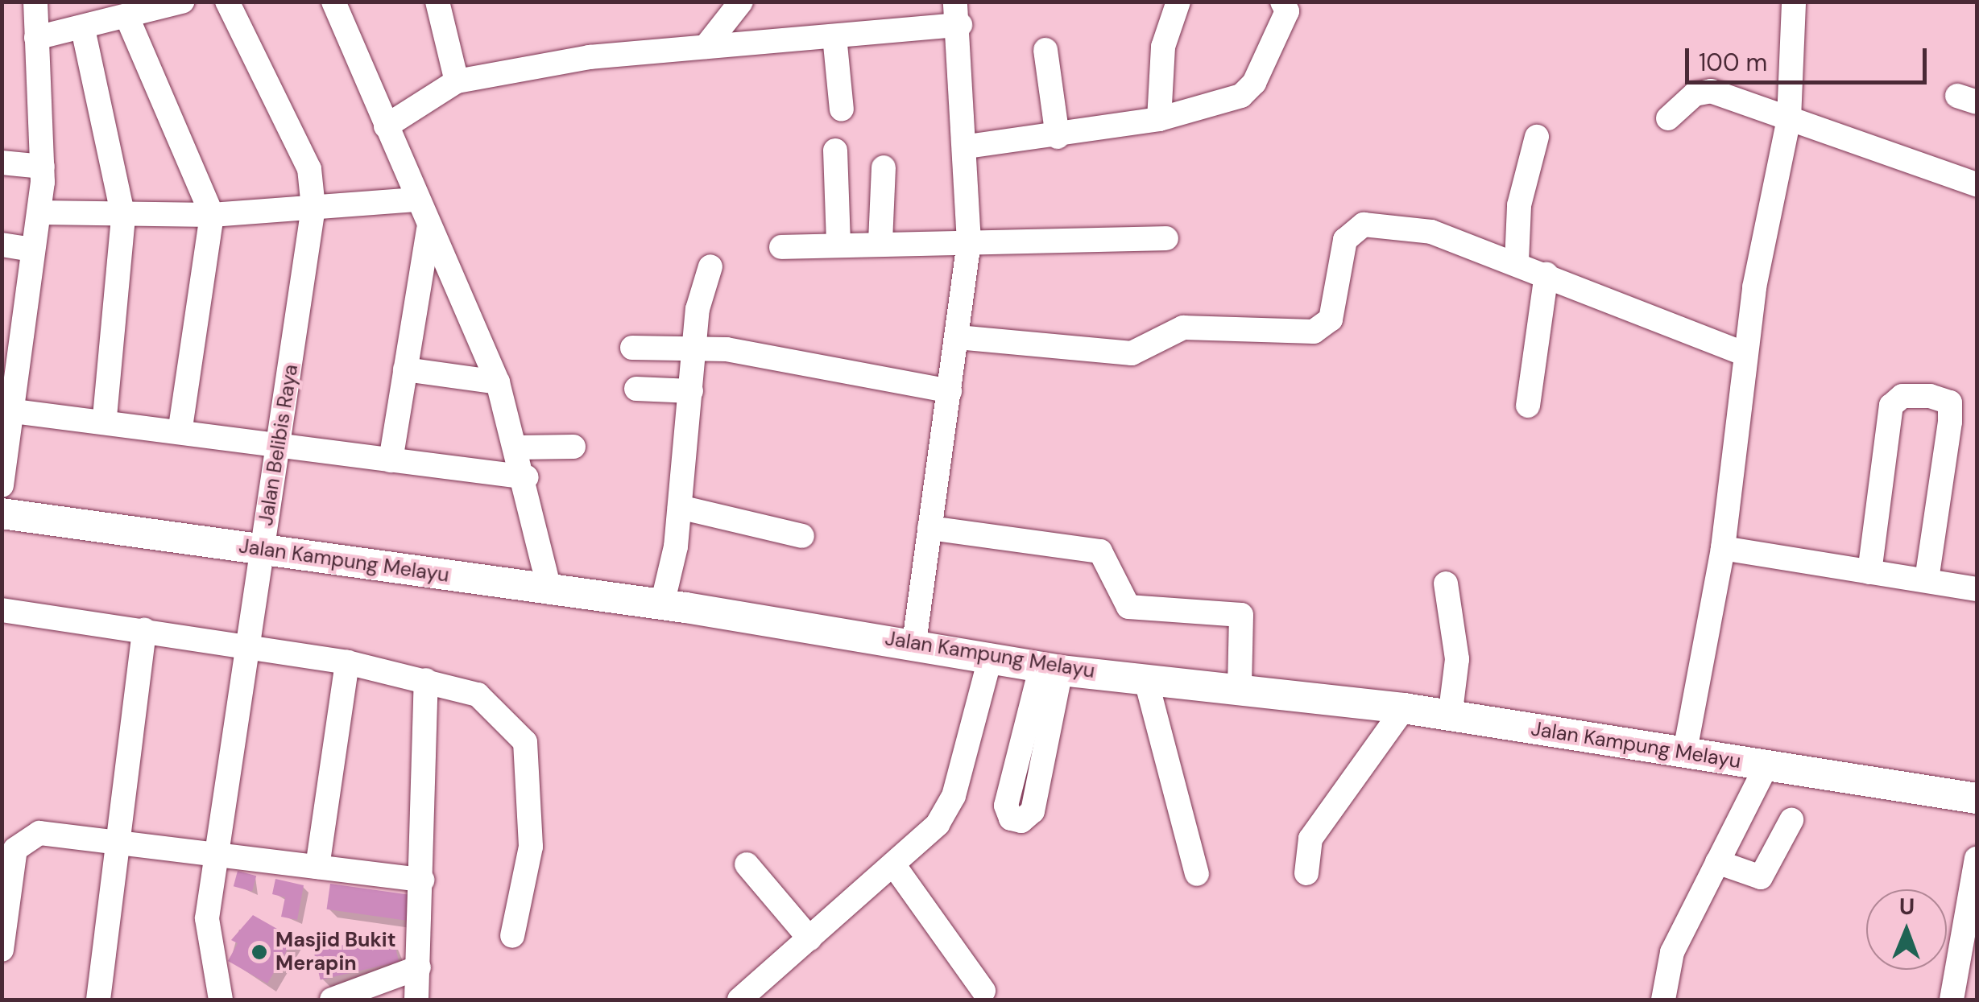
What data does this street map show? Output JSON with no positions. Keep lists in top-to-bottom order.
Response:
{
  "streets": {
    "main road": ["Jalan Kampung Melayu"],
    "street": ["Jalan Belibis Raya"]
  },
  "crossings": [
    ["Jalan Belibis Raya", "Jalan Kampung Melayu"]
  ],
  "places": ["Masjid Bukit Merapin"],
  "scale_bar": "100 m",
  "north": "top"
}
